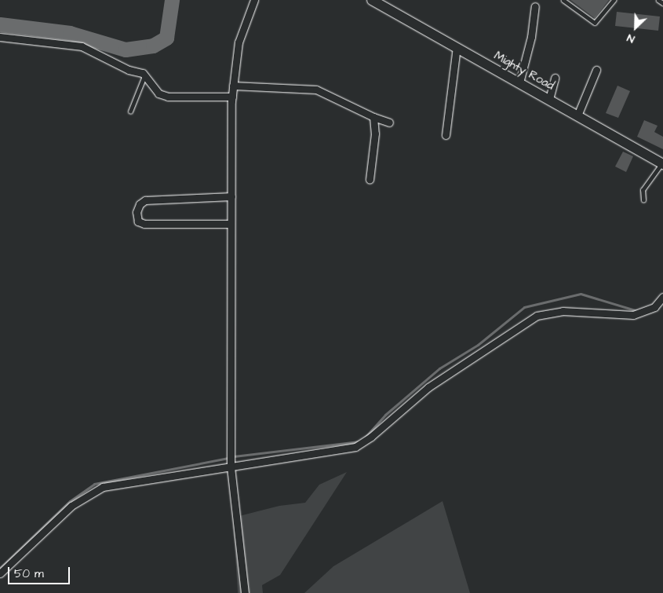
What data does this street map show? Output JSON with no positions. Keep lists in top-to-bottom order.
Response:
{
  "streets": {
    "street": ["Mighty Road"]
  },
  "scale_bar": "50 m",
  "north": "bottom left"
}
